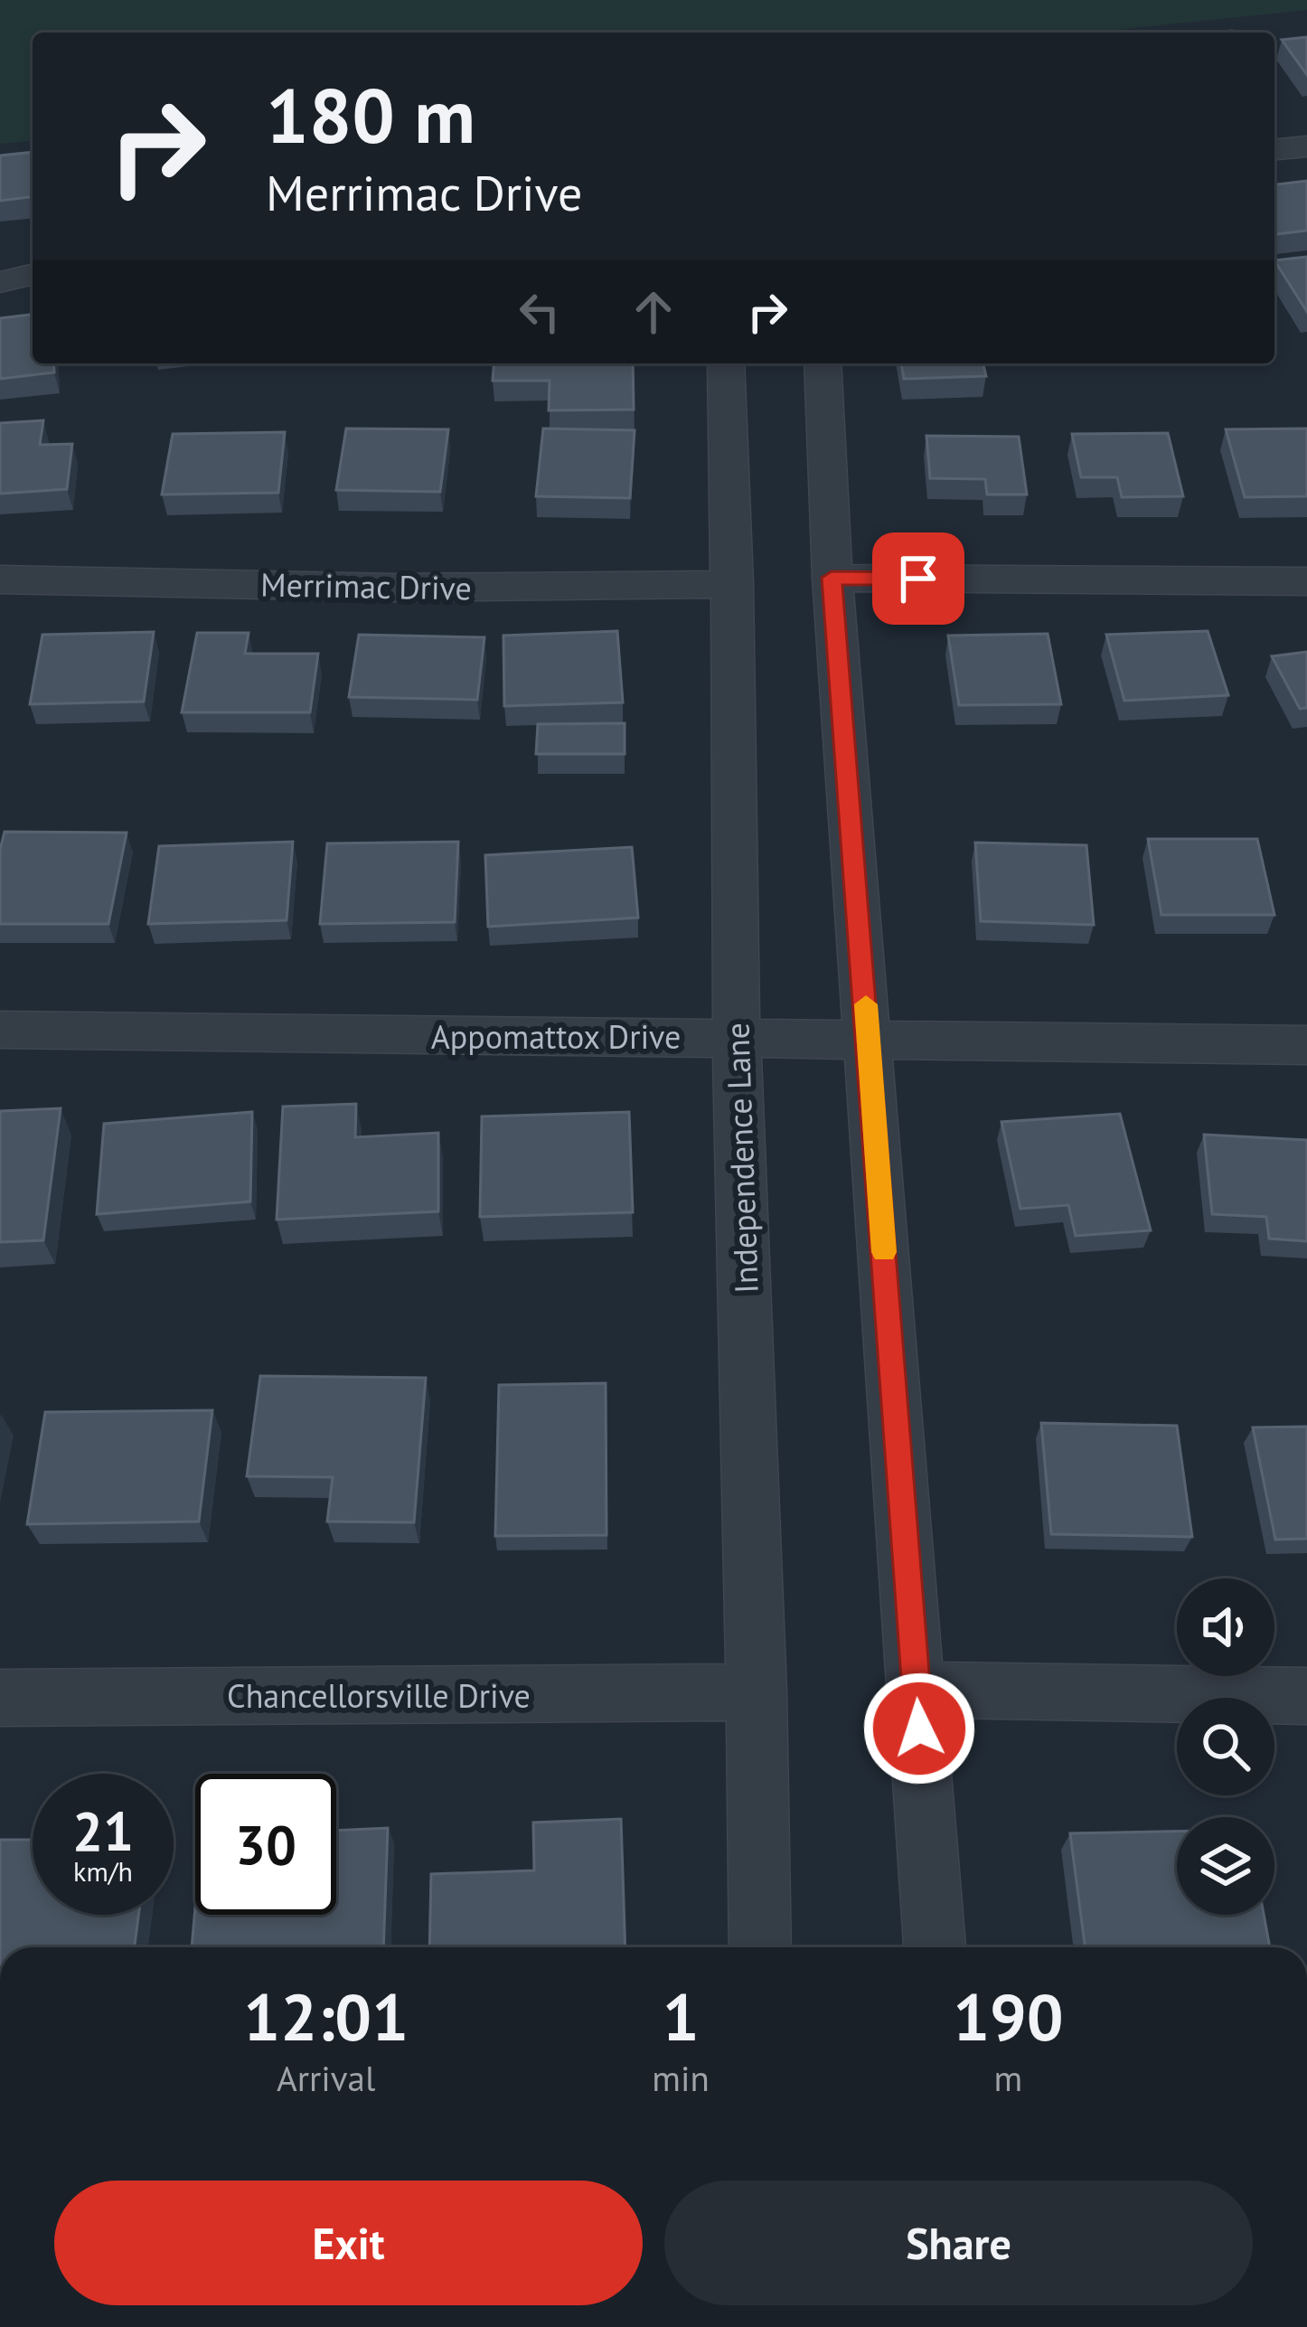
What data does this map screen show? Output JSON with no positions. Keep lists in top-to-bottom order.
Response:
{
  "streets": {
    "street": [
      "Merrimac Drive",
      "Appomattox Drive",
      "Independence Lane",
      "Chancellorsville Drive"
    ]
  },
  "crossings": [
    ["Merrimac Drive", "Independence Lane"],
    ["Appomattox Drive", "Independence Lane"],
    ["Independence Lane", "Chancellorsville Drive"]
  ],
  "page": {
    "turn": ["180 m", "Merrimac Drive"],
    "speed": "21 km/h",
    "limit": "30",
    "eta": [
      "12:01",
      "Arrival",
      "1",
      "min",
      "190",
      "m"
    ],
    "buttons": ["Exit", "Share"]
  }
}
